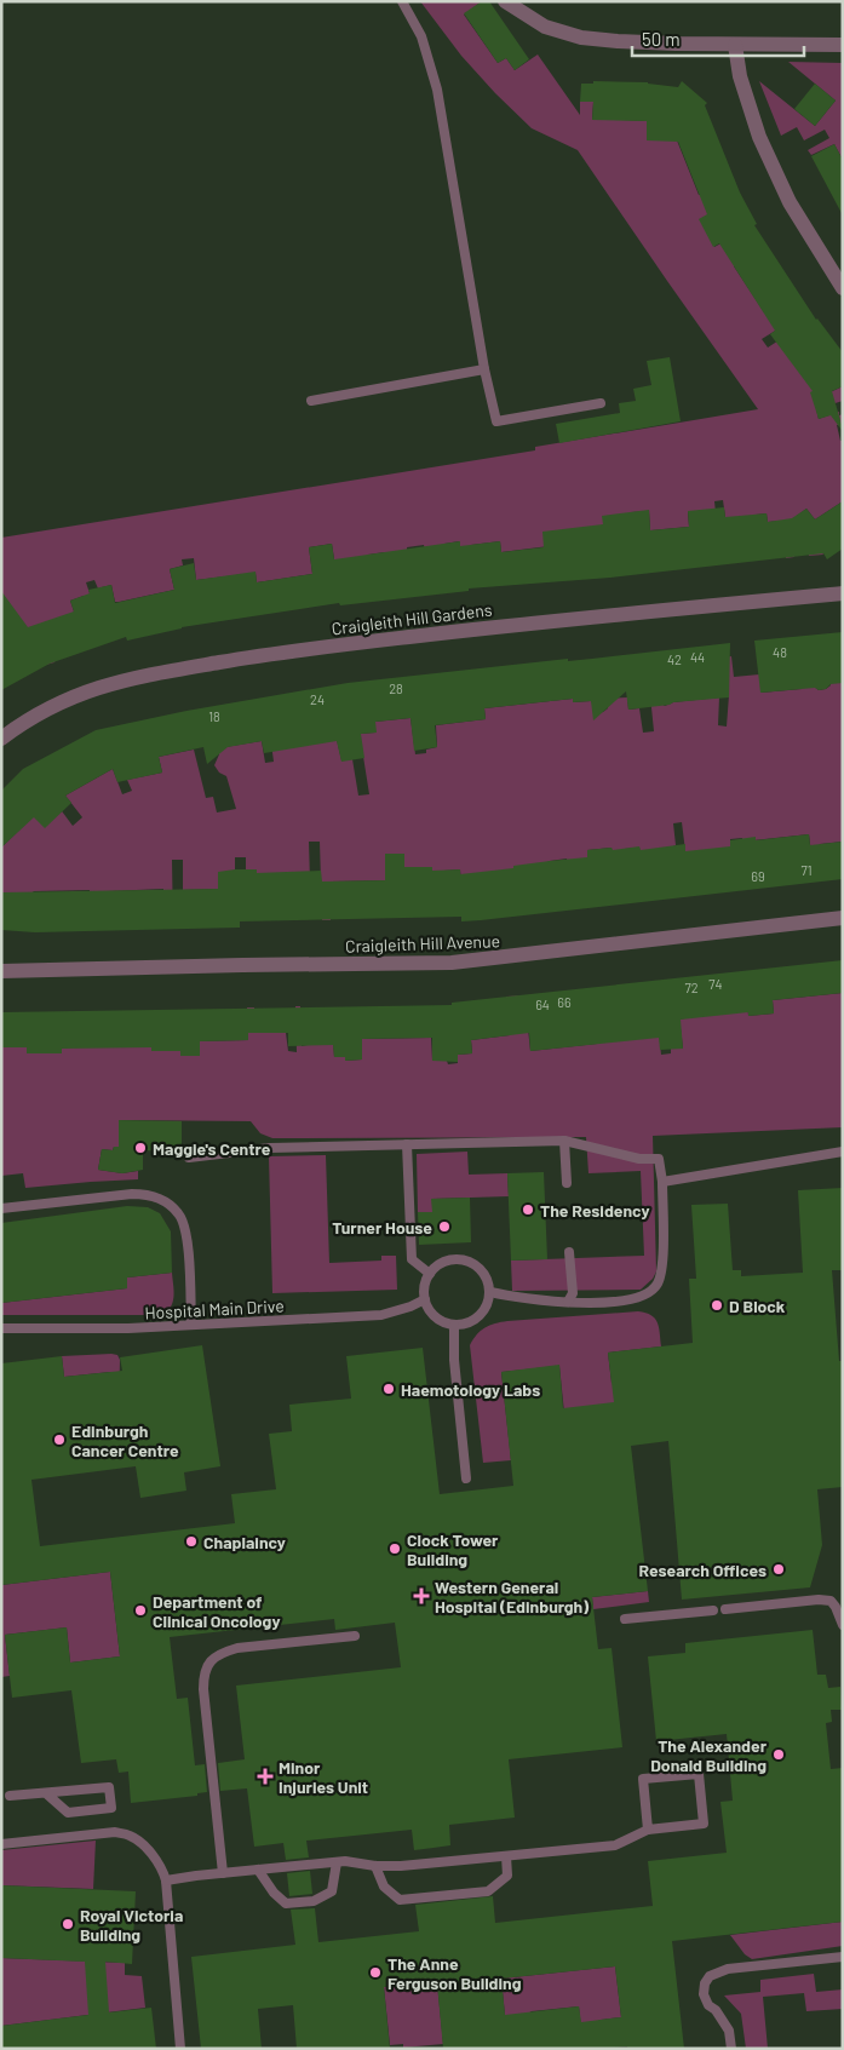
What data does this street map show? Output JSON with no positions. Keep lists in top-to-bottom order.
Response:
{
  "streets": {
    "street": ["Craigleith Hill Gardens", "Craigleith Hill Avenue"],
    "lane": ["Hospital Main Drive"]
  },
  "places": {
    "other": [
      "Maggie's Centre",
      "The Residency",
      "Turner House",
      "D Block",
      "Haemotology Labs",
      "Edinburgh Cancer Centre",
      "Chaplaincy",
      "Clock Tower Building",
      "Research Offices",
      "Department of Clinical Oncology",
      "The Alexander Donald Building",
      "Royal Victoria Building",
      "The Anne Ferguson Building"
    ],
    "health": ["Western General Hospital (Edinburgh)", "Minor Injuries Unit"]
  },
  "house_numbers": [
    "48",
    "44",
    "42",
    "28",
    "24",
    "18",
    "71",
    "69",
    "74",
    "72",
    "66",
    "64"
  ],
  "scale_bar": "50 m"
}
